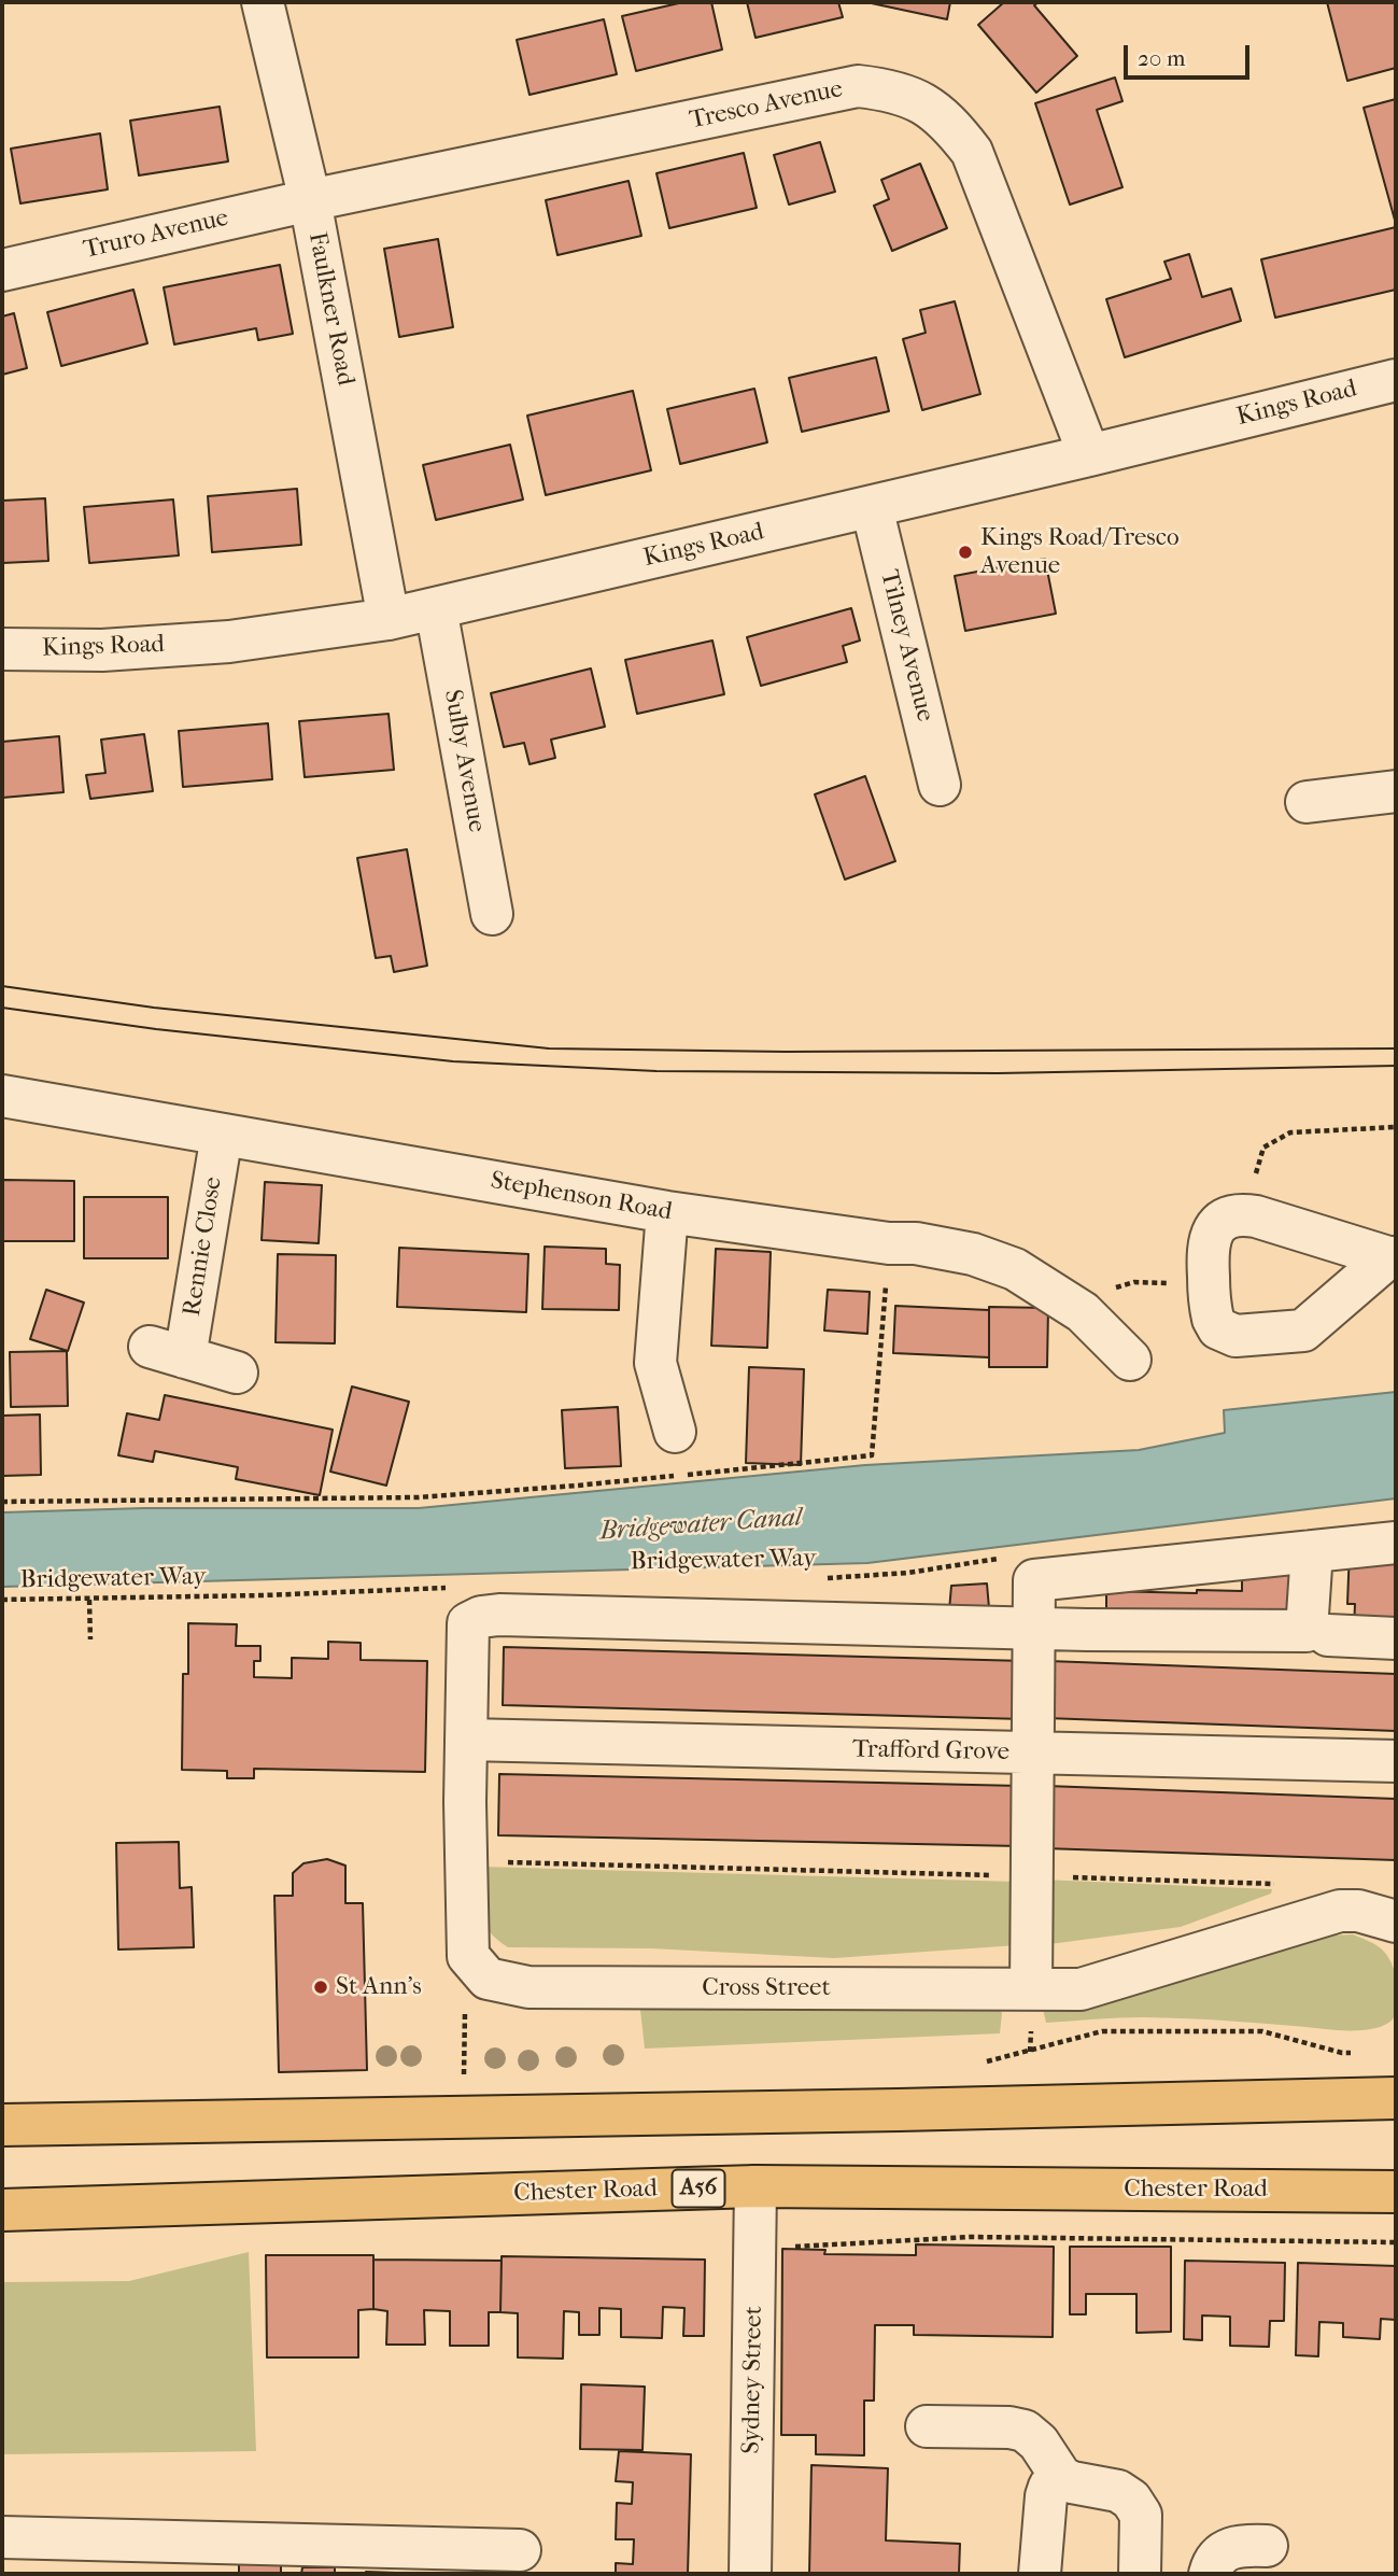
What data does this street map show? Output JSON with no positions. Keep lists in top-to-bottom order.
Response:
{
  "streets": {
    "highway": ["A56", "Chester Road"],
    "street": [
      "Tresco Avenue",
      "Truro Avenue",
      "Faulkner Road",
      "Kings Road",
      "Tilney Avenue",
      "Sulby Avenue",
      "Stephenson Road",
      "Rennie Close",
      "Trafford Grove",
      "Cross Street",
      "Sydney Street"
    ],
    "path": ["Bridgewater Way"]
  },
  "crossings": [
    ["Tresco Avenue", "Truro Avenue"],
    ["Tresco Avenue", "Faulkner Road"],
    ["Tresco Avenue", "Kings Road"],
    ["Truro Avenue", "Faulkner Road"],
    ["Faulkner Road", "Kings Road"],
    ["Kings Road", "Tilney Avenue"],
    ["Kings Road", "Sulby Avenue"],
    ["Stephenson Road", "Rennie Close"],
    ["Chester Road", "Sydney Street"]
  ],
  "water": ["Bridgewater Canal"],
  "places": ["Kings Road/Tresco Avenue", "St Ann's"],
  "scale_bar": "20 m"
}
